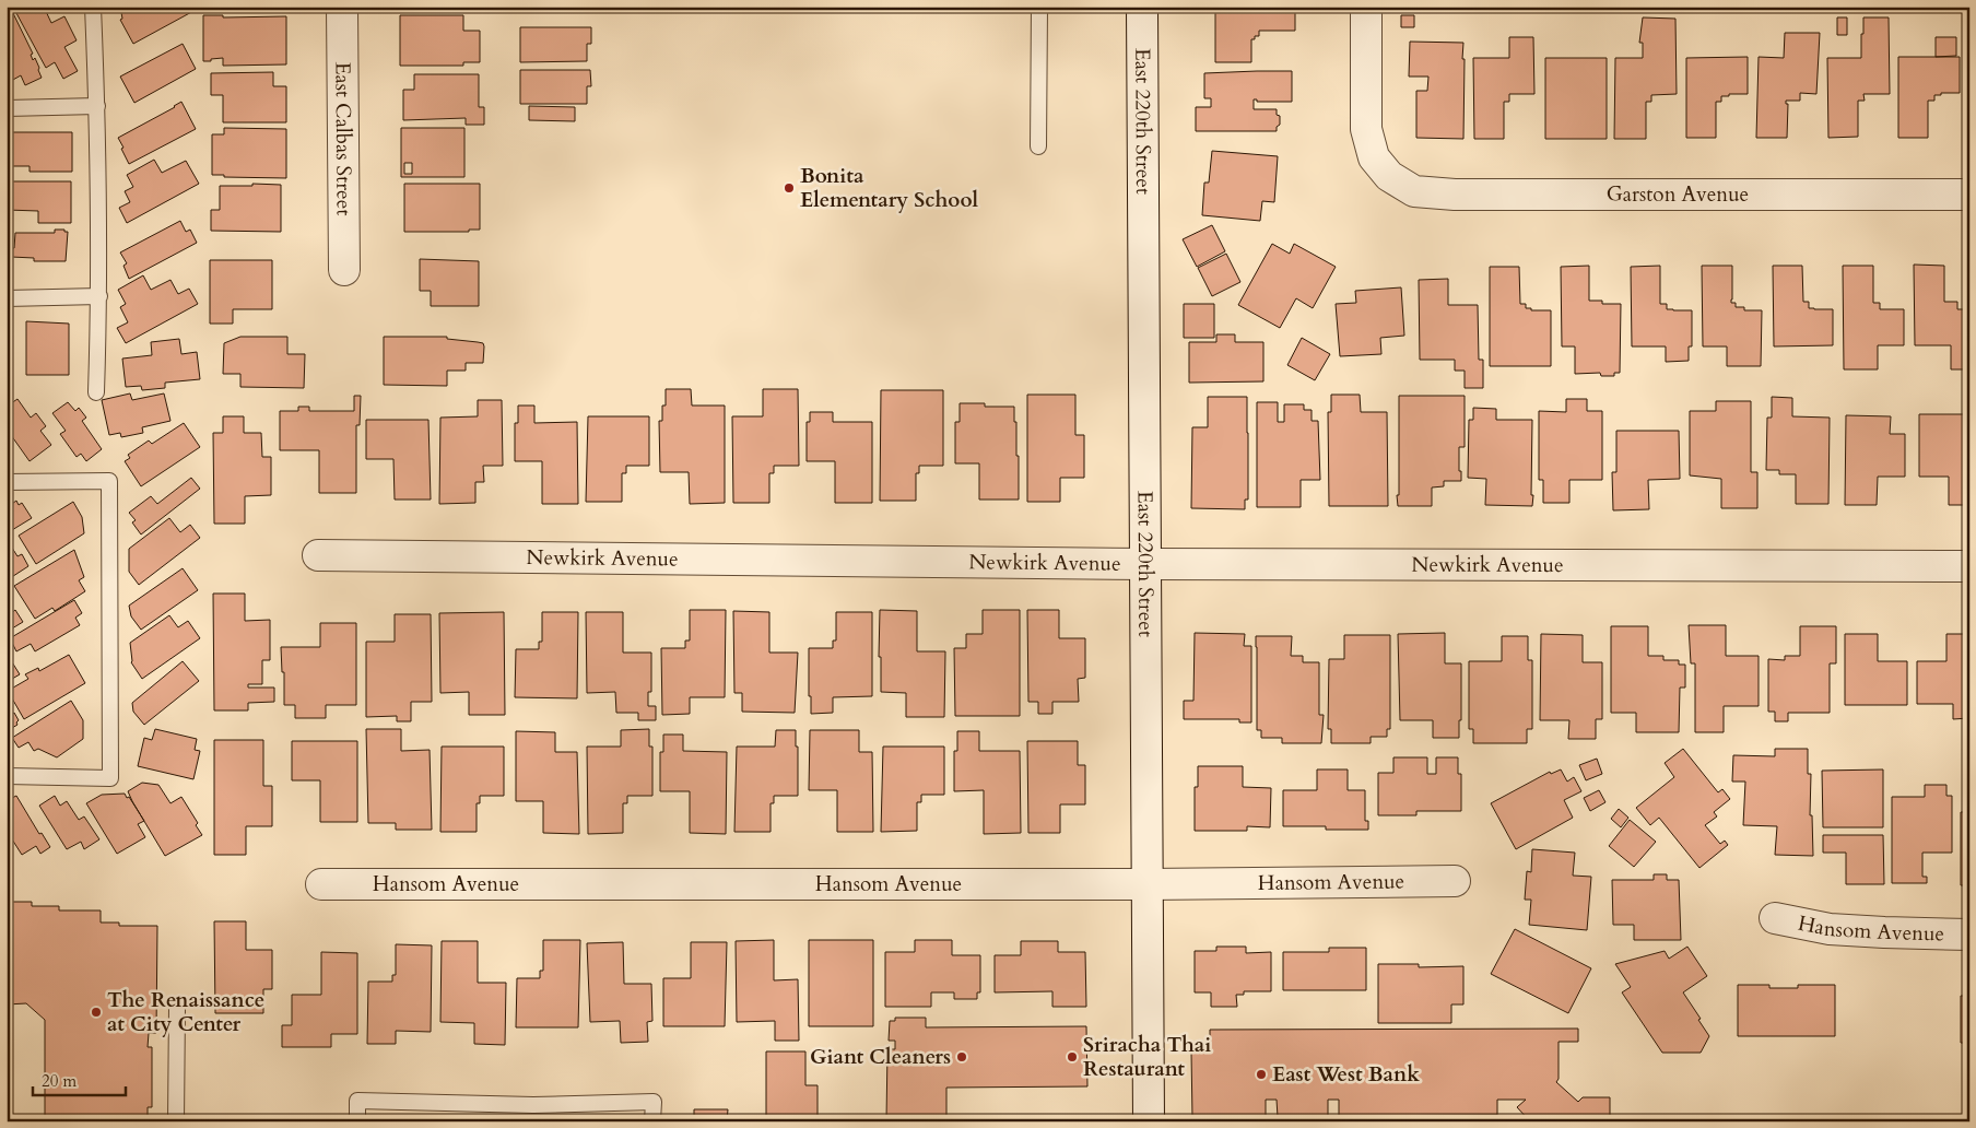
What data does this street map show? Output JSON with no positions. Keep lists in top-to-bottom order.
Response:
{
  "streets": {
    "street": [
      "East 220th Street",
      "East Calbas Street",
      "Garston Avenue",
      "Newkirk Avenue",
      "Hansom Avenue"
    ]
  },
  "crossings": [
    ["East 220th Street", "Newkirk Avenue"],
    ["East 220th Street", "Hansom Avenue"]
  ],
  "places": [
    "Bonita Elementary School",
    "The Renaissance at City Center",
    "Giant Cleaners",
    "Sriracha Thai Restaurant",
    "East West Bank"
  ],
  "scale_bar": "20 m"
}
